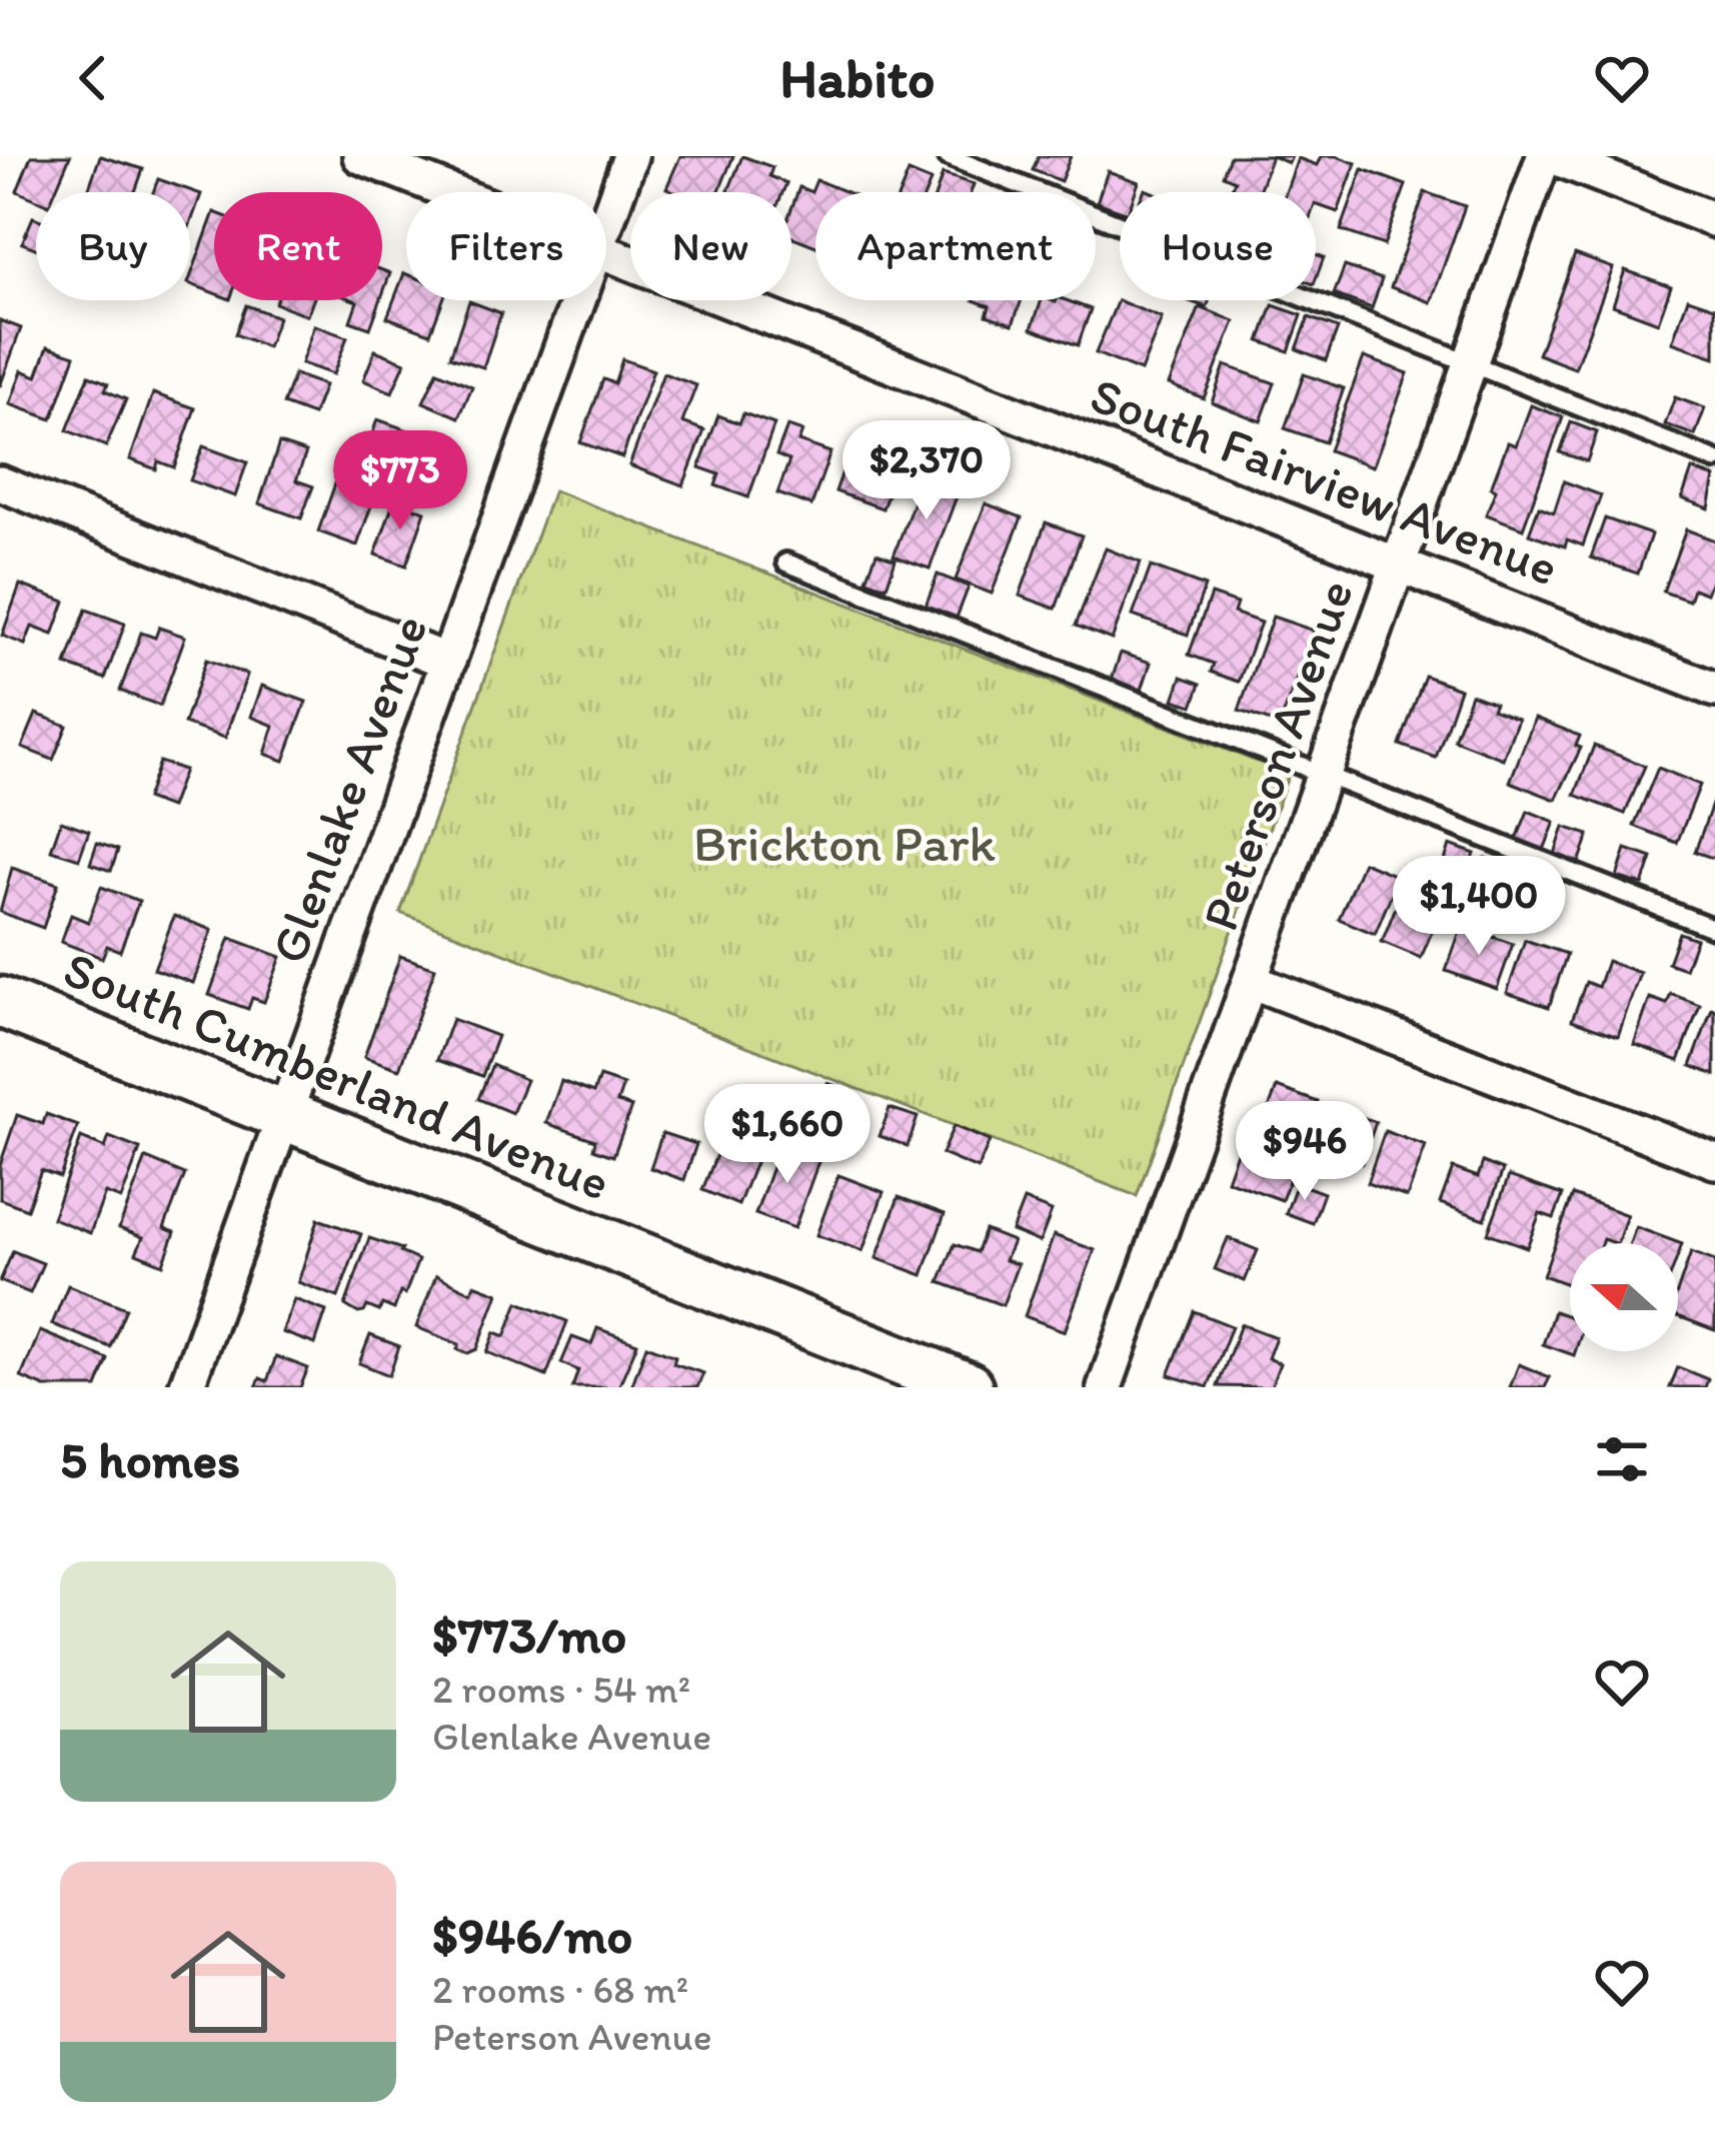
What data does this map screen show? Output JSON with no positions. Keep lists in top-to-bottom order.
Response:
{
  "streets": {
    "street": [
      "South Fairview Avenue",
      "Peterson Avenue",
      "Glenlake Avenue",
      "South Cumberland Avenue"
    ]
  },
  "crossings": [
    ["South Fairview Avenue", "Peterson Avenue"],
    ["Glenlake Avenue", "South Cumberland Avenue"]
  ],
  "parks": ["Brickton Park"],
  "north": "left",
  "page": {
    "header": "Habito",
    "chip": [
      "Buy",
      "Rent",
      "Filters",
      "New",
      "Apartment",
      "House"
    ],
    "price": [
      "$2,370",
      "$773",
      "$1,400",
      "$1,660",
      "$946"
    ],
    "heading": "5 homes",
    "list": [
      {
        "name": "$773/mo",
        "note": "2 rooms · 54 m² · Glenlake Avenue"
      },
      {
        "name": "$946/mo",
        "note": "2 rooms · 68 m² · Peterson Avenue"
      }
    ]
  }
}
